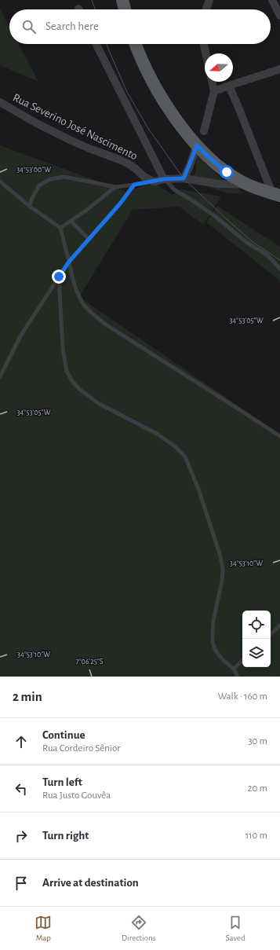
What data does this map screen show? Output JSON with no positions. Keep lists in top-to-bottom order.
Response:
{
  "streets": {
    "street": ["Rua Severino José Nascimento"]
  },
  "north": "left",
  "page": {
    "search": "Search here",
    "heading": ["2 min", "Walk · 160 m"],
    "list": [
      ["Continue", "Rua Cordeiro Sênior", "30 m"],
      ["Turn left", "Rua Justo Gouvêa", "20 m"],
      ["Turn right", "110 m"],
      "Arrive at destination"
    ],
    "nav": ["Map", "Directions", "Saved"]
  },
  "coordinates": [
    "34°53'00\"W",
    "34°53'05\"W",
    "34°53'10\"W",
    "7°06'25\"S"
  ]
}
